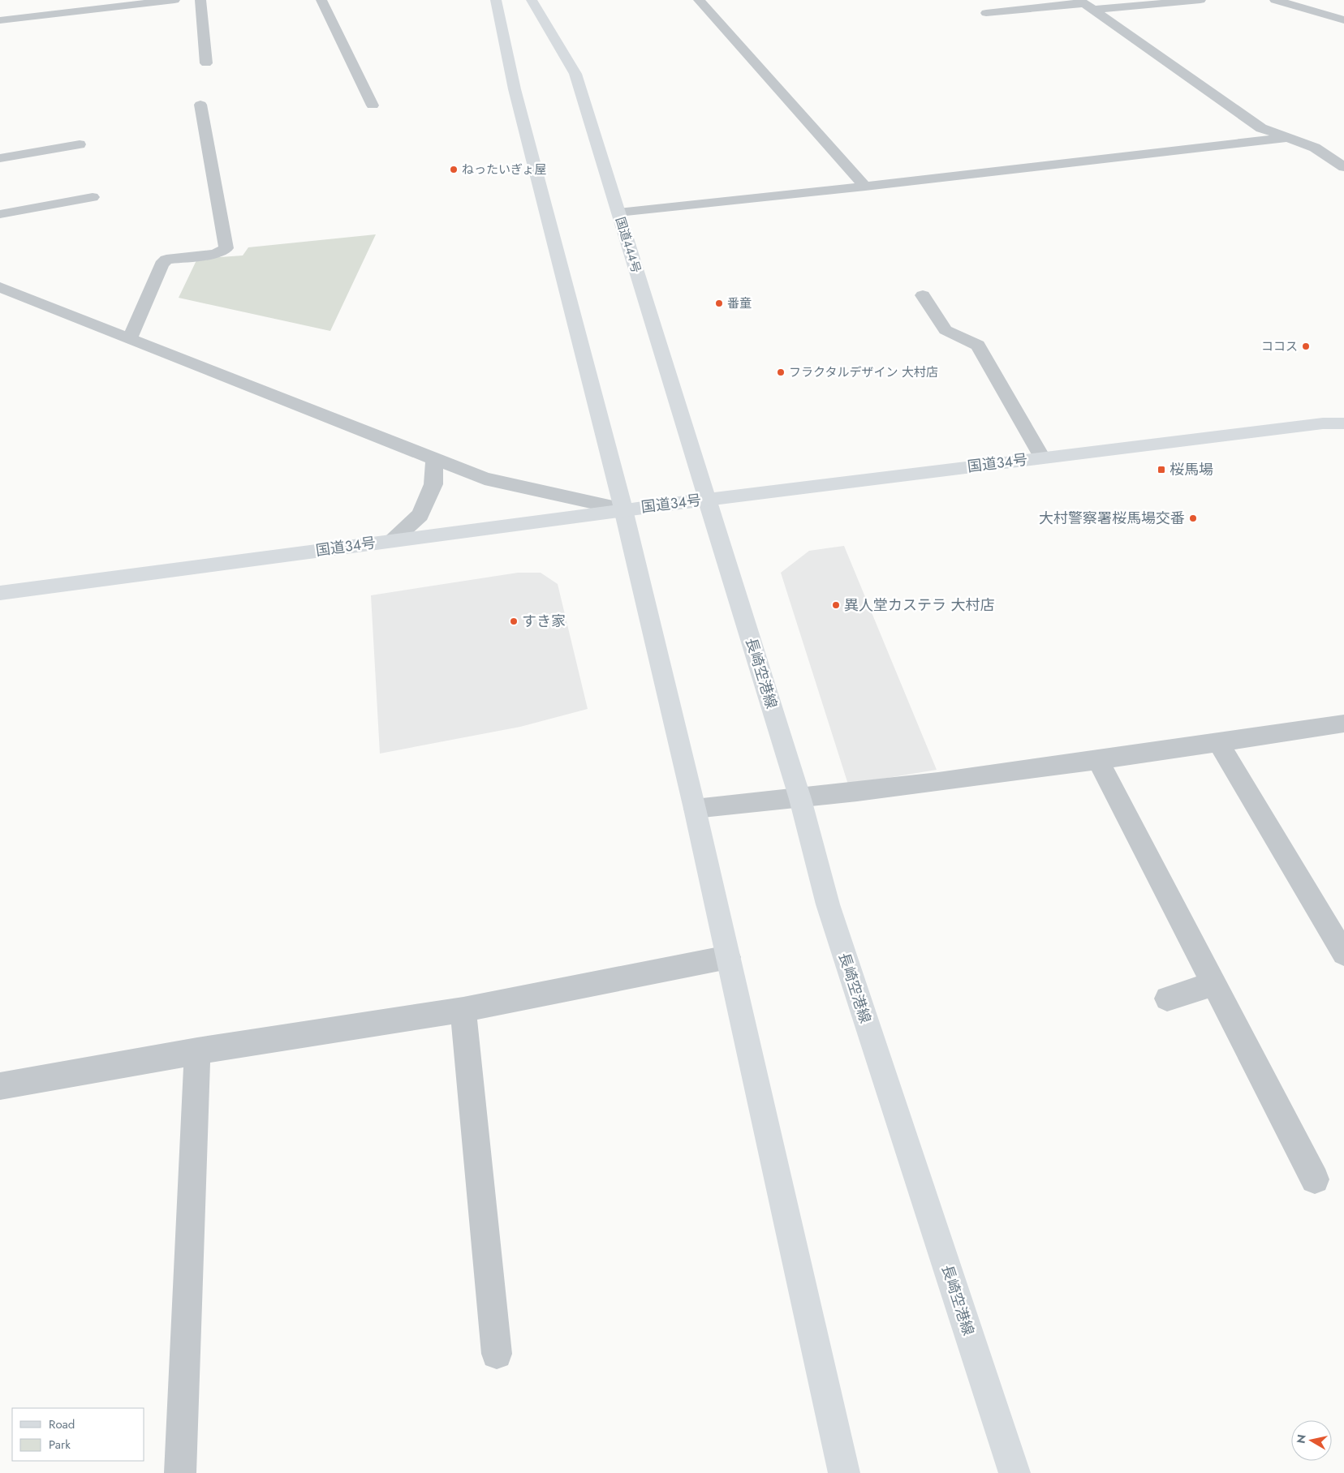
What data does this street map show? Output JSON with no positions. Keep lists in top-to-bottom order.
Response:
{
  "streets": {
    "main road": ["国道444号", "国道34号", "長崎空港線"]
  },
  "crossings": [
    ["国道444号", "国道34号"],
    ["国道444号", "長崎空港線"],
    ["国道34号", "長崎空港線"]
  ],
  "places": {
    "other": [
      "ねったいぎょ屋",
      "番童",
      "ココス",
      "フラクタルデザイン 大村店",
      "大村警察署桜馬場交番",
      "異人堂カステラ 大村店",
      "すき家"
    ],
    "transit": ["桜馬場"]
  },
  "legend": ["Road", "Park"],
  "north": "left"
}
